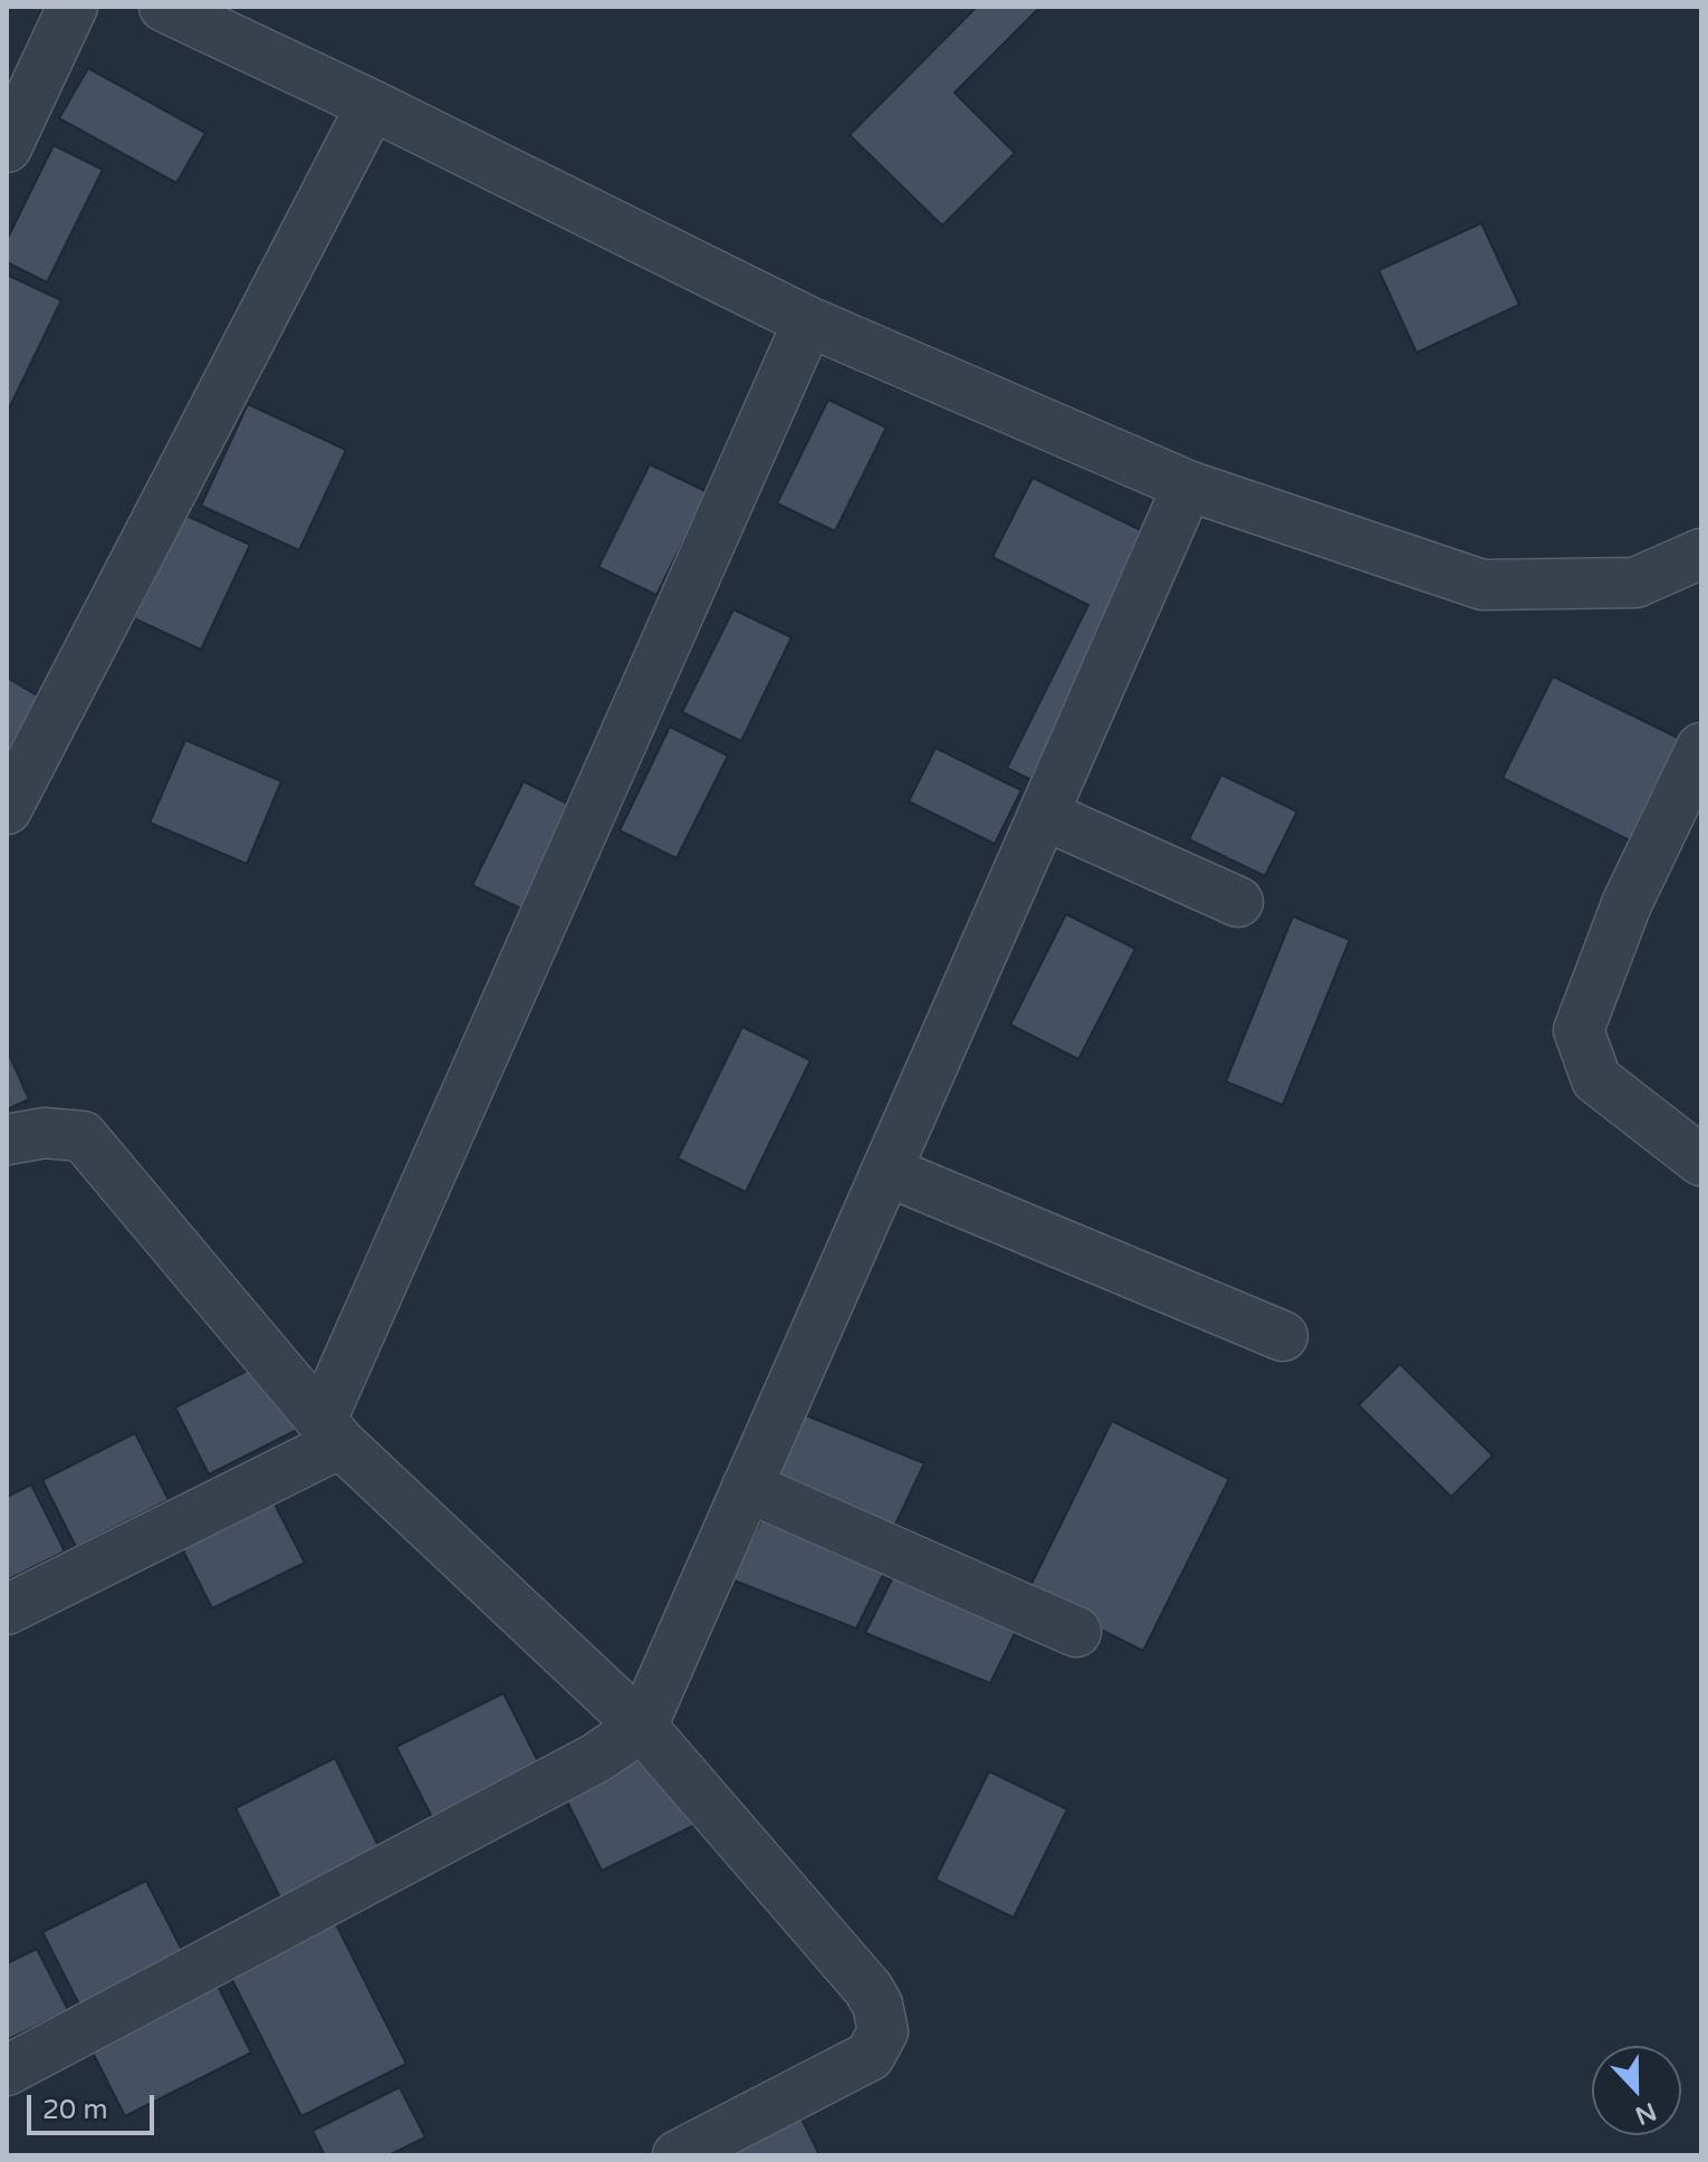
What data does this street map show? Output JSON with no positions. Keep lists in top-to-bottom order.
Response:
{
  "scale_bar": "20 m",
  "north": "bottom"
}
